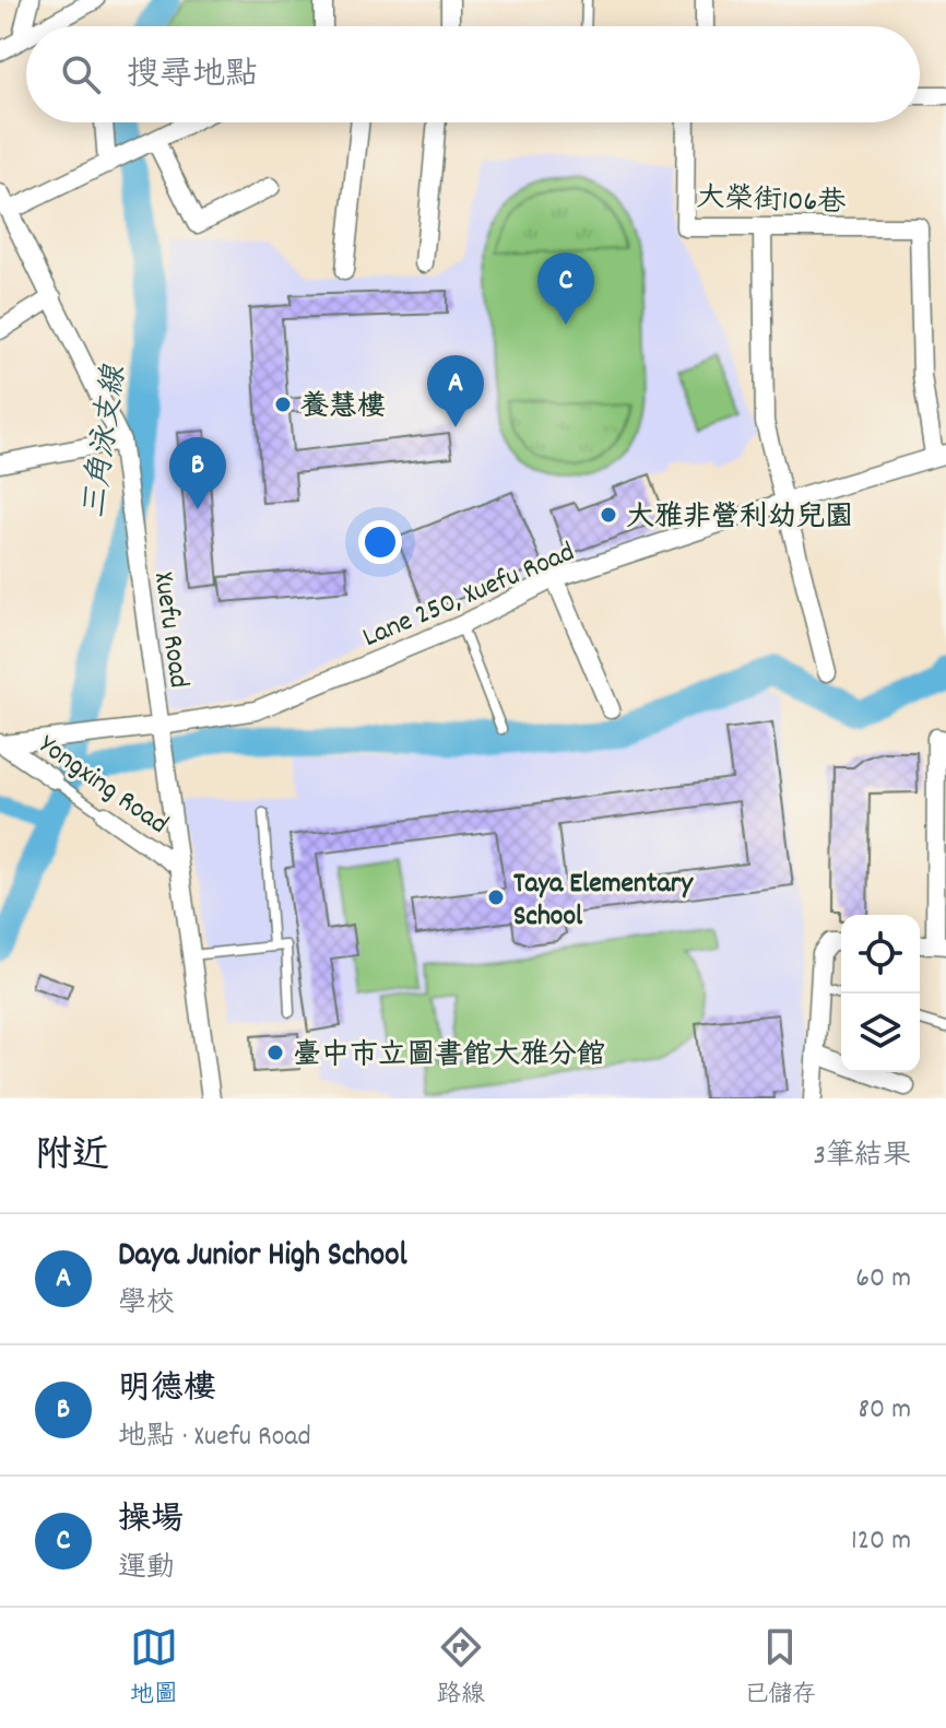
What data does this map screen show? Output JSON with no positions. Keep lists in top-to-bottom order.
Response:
{
  "streets": {
    "street": [
      "大榮街106巷",
      "Lane 250, Xuefu Road",
      "Xuefu Road",
      "Yongxing Road"
    ]
  },
  "crossings": [
    ["大榮街106巷", "Lane 250, Xuefu Road"],
    ["Lane 250, Xuefu Road", "Xuefu Road"],
    ["Lane 250, Xuefu Road", "Yongxing Road"],
    ["Xuefu Road", "Yongxing Road"]
  ],
  "water": ["三角泳支線"],
  "places": [
    "養慧樓",
    "大雅非營利幼兒園",
    "Taya Elementary School",
    "臺中市立圖書館大雅分館"
  ],
  "page": {
    "search": "搜尋地點",
    "pins": ["C", "A", "B"],
    "heading": ["附近", "3筆結果"],
    "list": [
      {
        "mark": "A",
        "name": "Daya Junior High School",
        "note": "學校",
        "value": "60 m"
      },
      {
        "mark": "B",
        "name": "明德樓",
        "note": "地點 · Xuefu Road",
        "value": "80 m"
      },
      {
        "mark": "C",
        "name": "操場",
        "note": "運動",
        "value": "120 m"
      }
    ],
    "nav": ["地圖", "路線", "已儲存"]
  }
}
